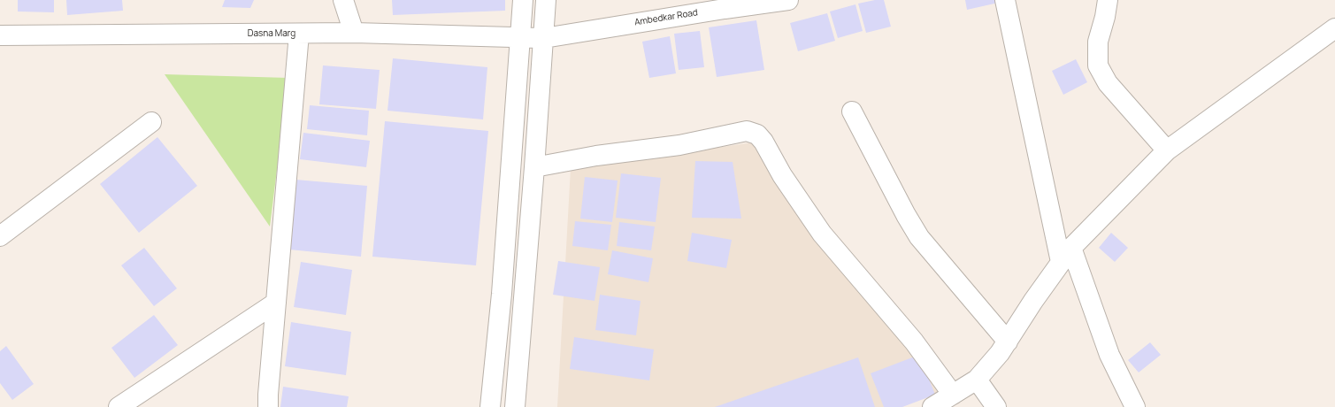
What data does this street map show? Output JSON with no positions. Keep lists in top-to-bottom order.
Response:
{
  "streets": {
    "street": ["Ambedkar Road", "Dasna Marg"]
  },
  "crossings": [
    ["Ambedkar Road", "Dasna Marg"]
  ]
}
